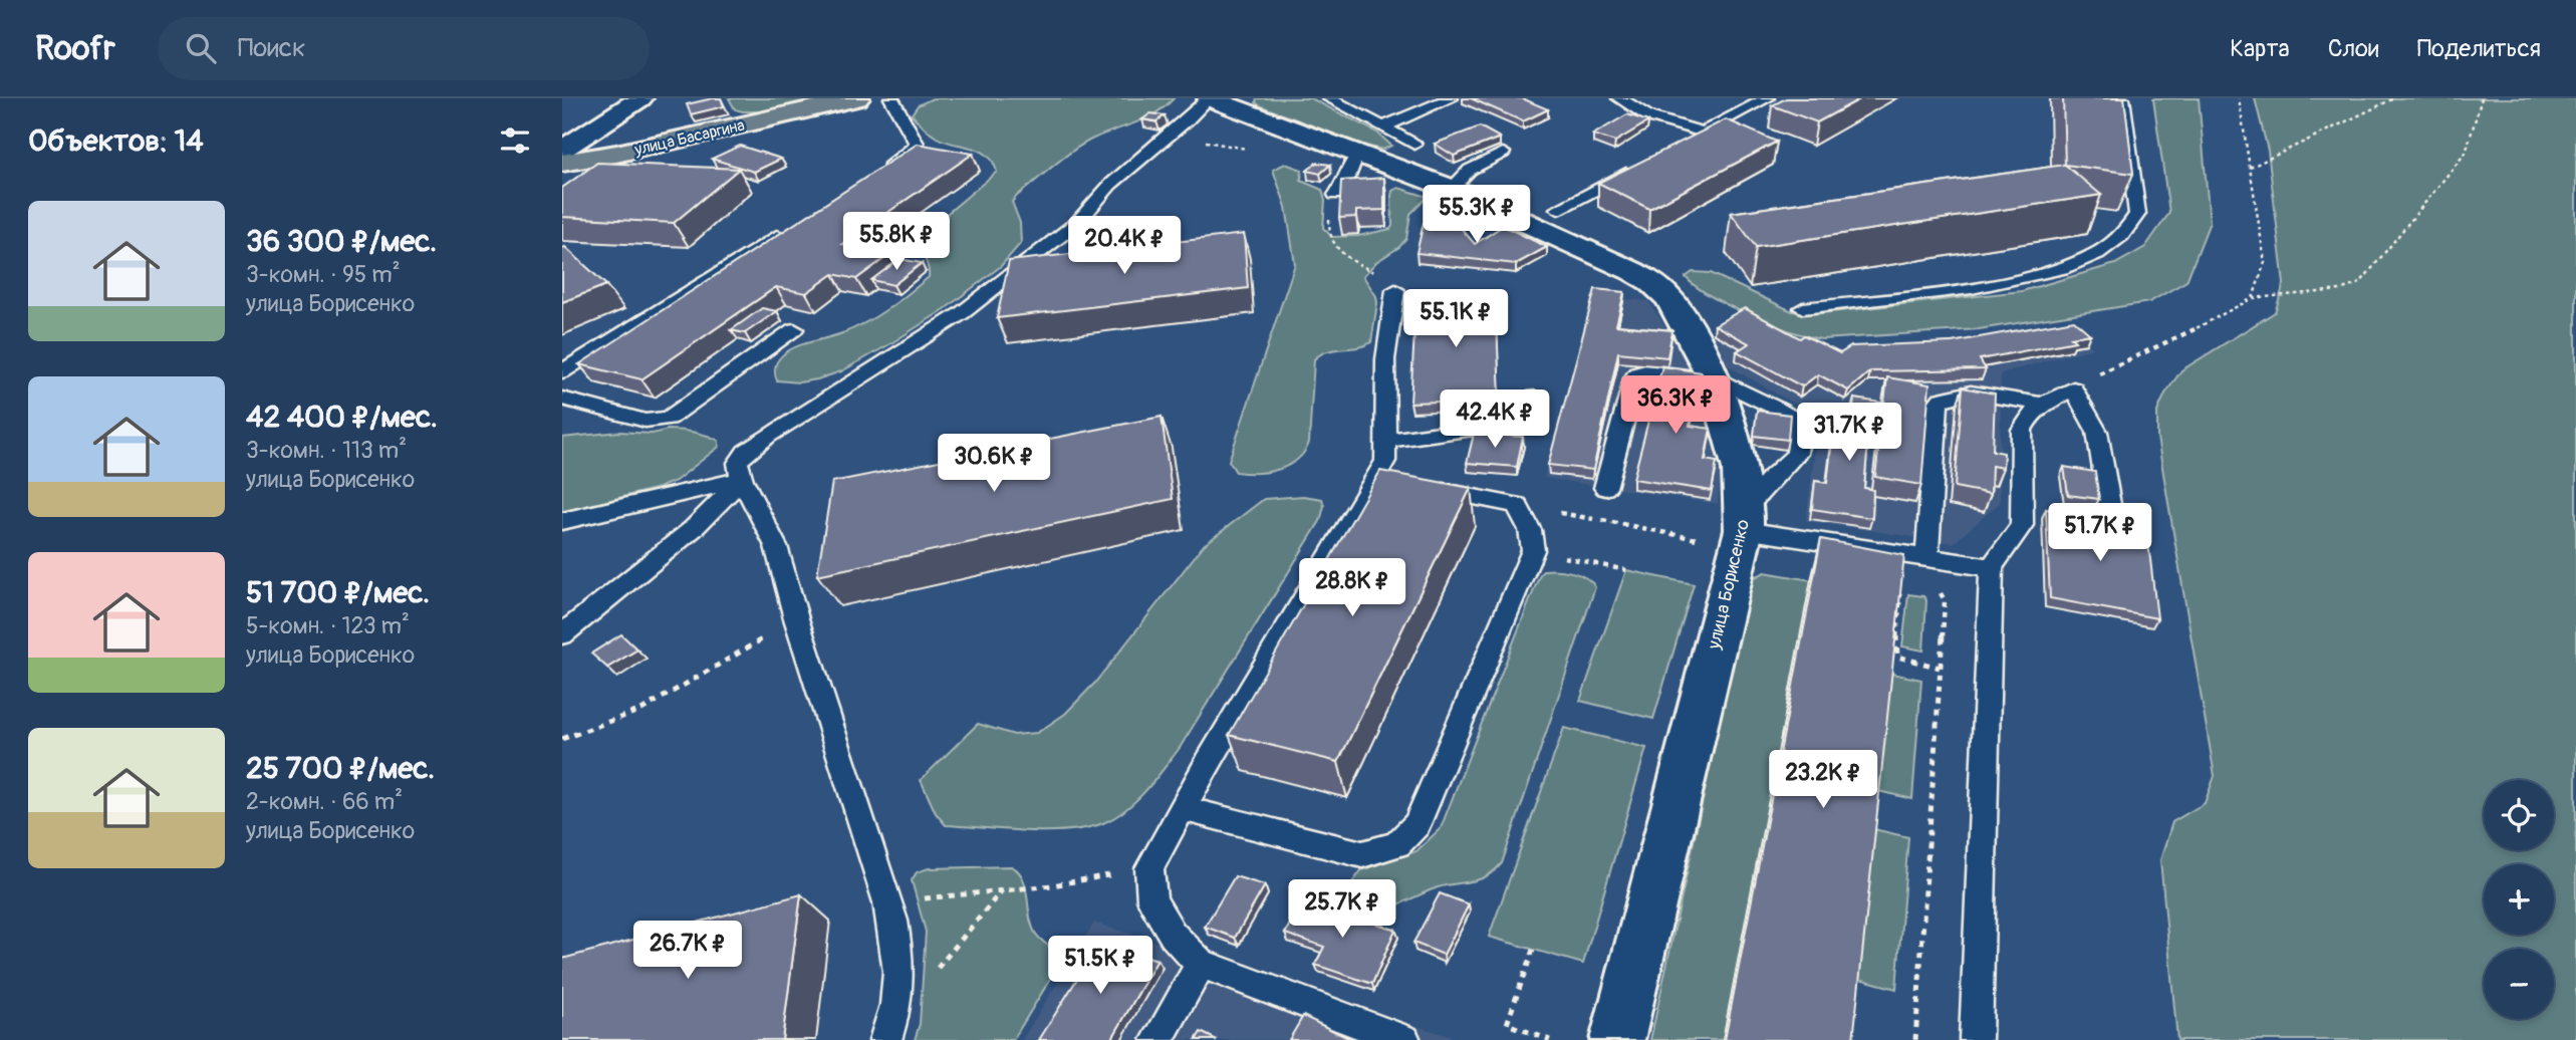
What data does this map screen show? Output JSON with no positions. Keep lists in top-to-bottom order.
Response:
{
  "streets": {
    "main road": ["улица Басаргина"],
    "street": ["улица Борисенко"]
  },
  "page": {
    "header": "Roofr",
    "search": "Поиск",
    "nav": ["Карта", "Слои", "Поделиться"],
    "heading": "Объектов: 14",
    "list": [
      {
        "name": "36 300 ₽/мес.",
        "note": "3-комн. · 95 m² · улица Борисенко"
      },
      {
        "name": "42 400 ₽/мес.",
        "note": "3-комн. · 113 m² · улица Борисенко"
      },
      {
        "name": "51 700 ₽/мес.",
        "note": "5-комн. · 123 m² · улица Борисенко"
      },
      {
        "name": "25 700 ₽/мес.",
        "note": "2-комн. · 66 m² · улица Борисенко"
      }
    ],
    "price": [
      "55.3K ₽",
      "55.8K ₽",
      "20.4K ₽",
      "55.1K ₽",
      "36.3K ₽",
      "42.4K ₽",
      "31.7K ₽",
      "30.6K ₽",
      "51.7K ₽",
      "28.8K ₽",
      "23.2K ₽",
      "25.7K ₽",
      "26.7K ₽",
      "51.5K ₽"
    ],
    "map_buttons": ["+", "−"]
  }
}
